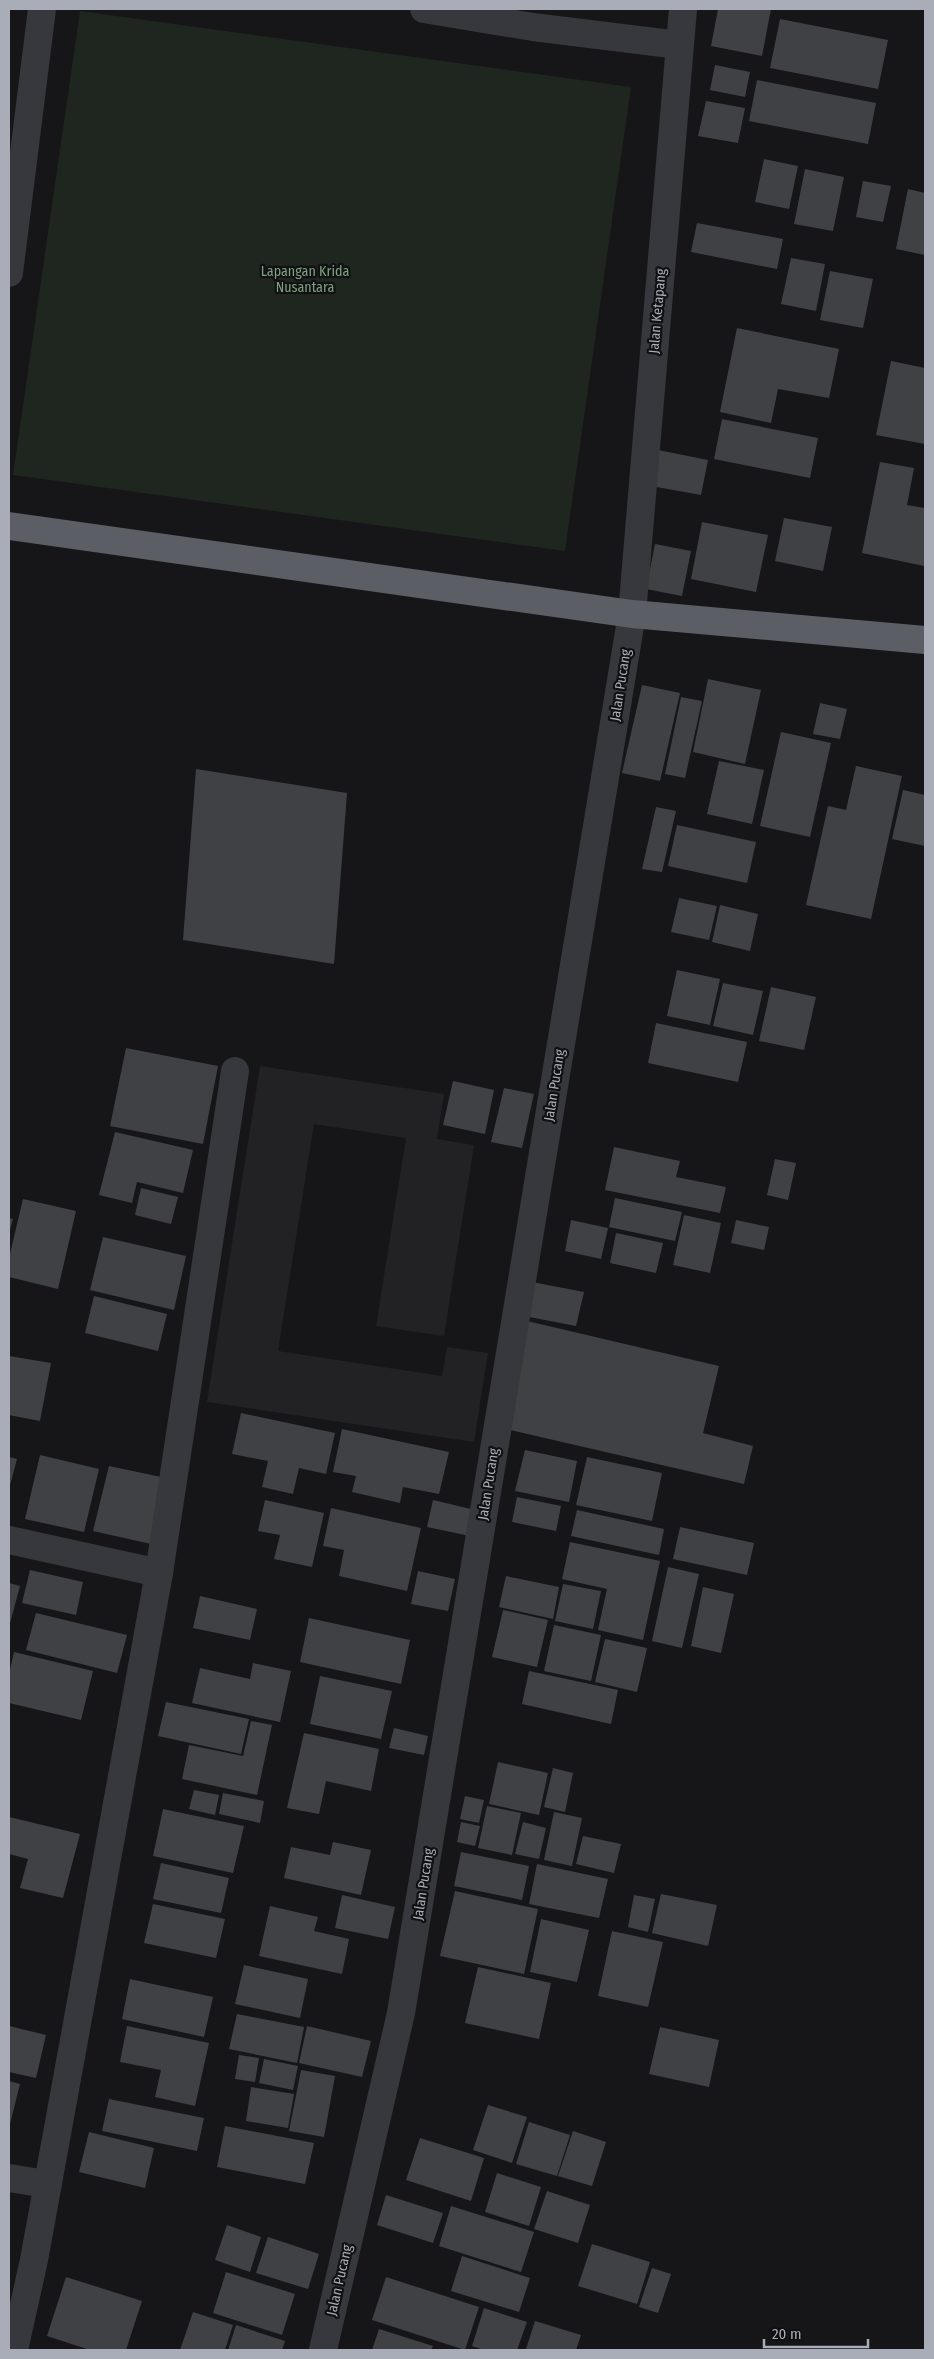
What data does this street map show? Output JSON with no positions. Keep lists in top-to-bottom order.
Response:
{
  "streets": {
    "street": ["Jalan Ketapang", "Jalan Pucang"]
  },
  "crossings": [
    ["Jalan Ketapang", "Jalan Pucang"]
  ],
  "parks": ["Lapangan Krida Nusantara"],
  "scale_bar": "20 m"
}
